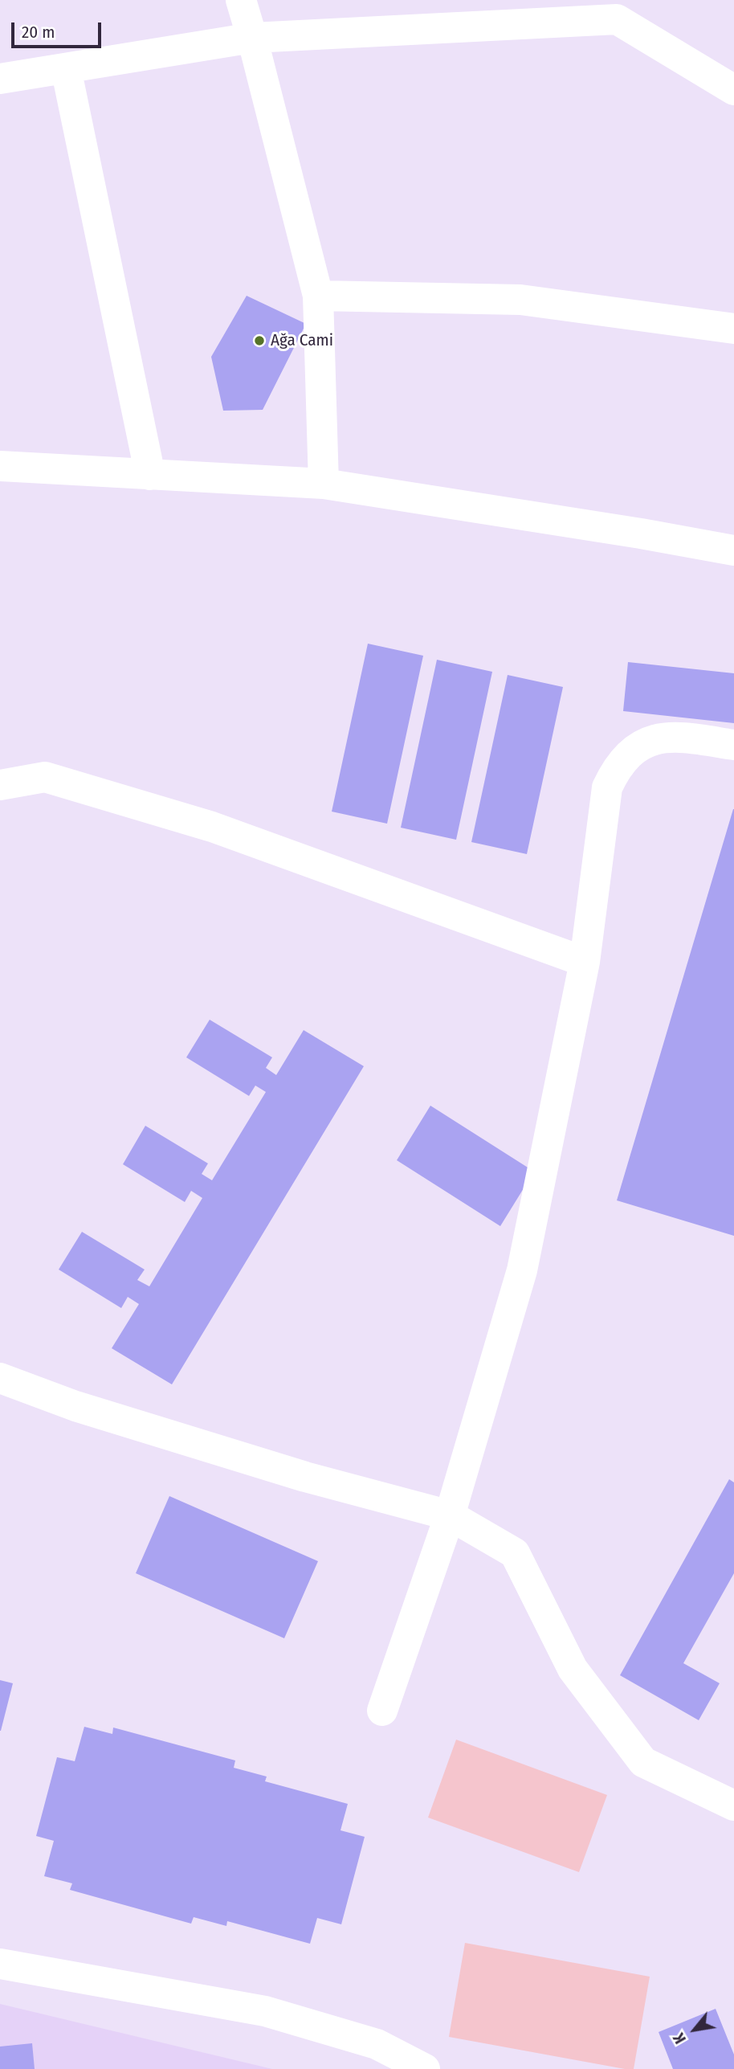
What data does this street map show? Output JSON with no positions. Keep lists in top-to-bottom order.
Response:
{
  "places": ["Ağa Cami"],
  "scale_bar": "20 m",
  "north": "bottom left"
}
